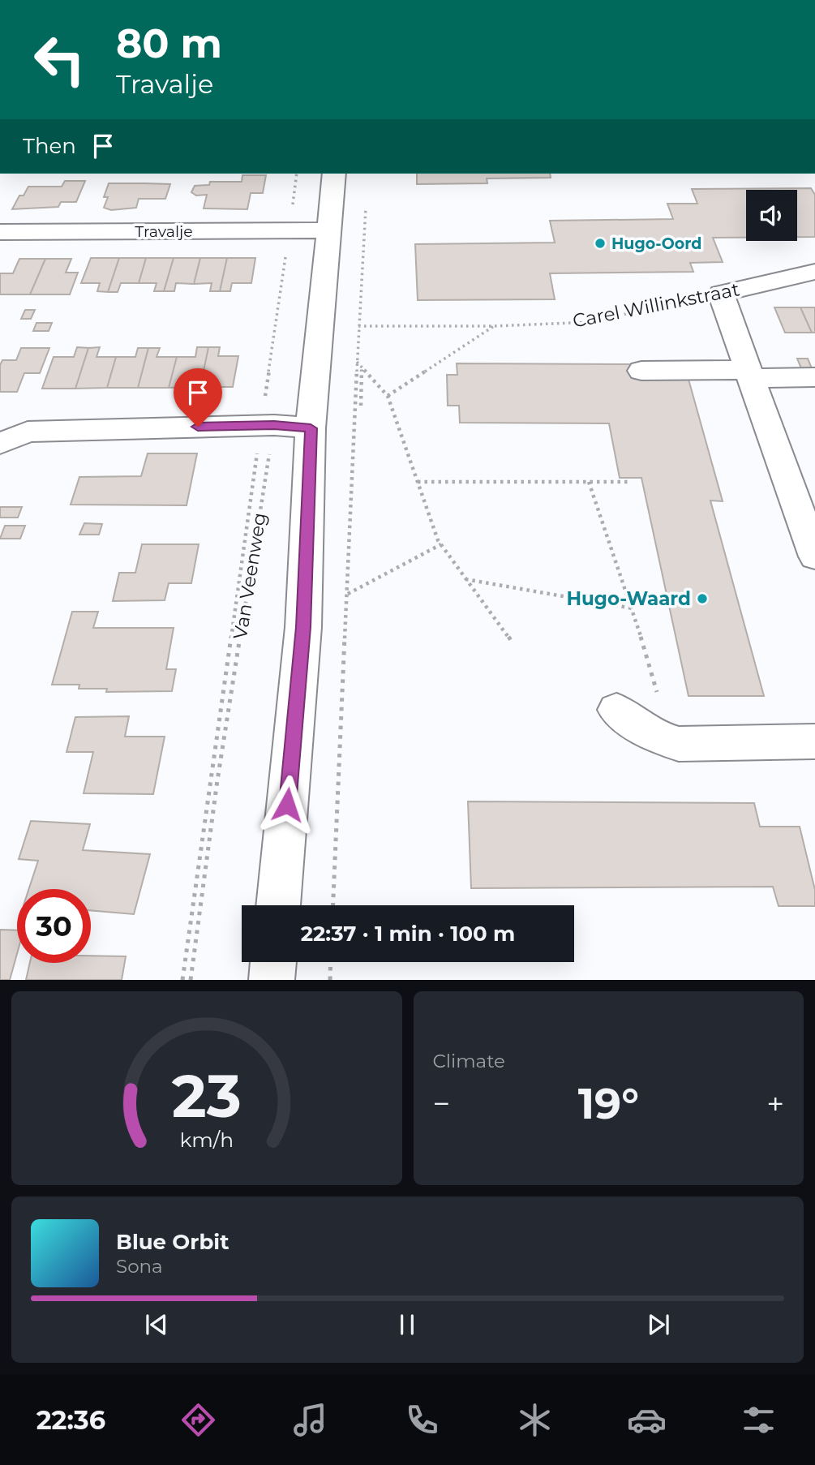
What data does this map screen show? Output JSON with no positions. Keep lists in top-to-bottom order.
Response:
{
  "streets": {
    "street": ["Travalje", "Carel Willinkstraat"],
    "path": ["Van Veenweg"]
  },
  "places": ["Hugo-Oord", "Hugo-Waard"],
  "page": {
    "turn": ["80 m", "Travalje"],
    "then": "Then",
    "limit": "30",
    "trip": "22:37 · 1 min · 100 m",
    "tile": "Climate",
    "heat": ["−", "19°", "+"],
    "song": ["Blue Orbit", "Sona"],
    "tabs": "22:36",
    "gauge": ["23", "km/h"]
  }
}
